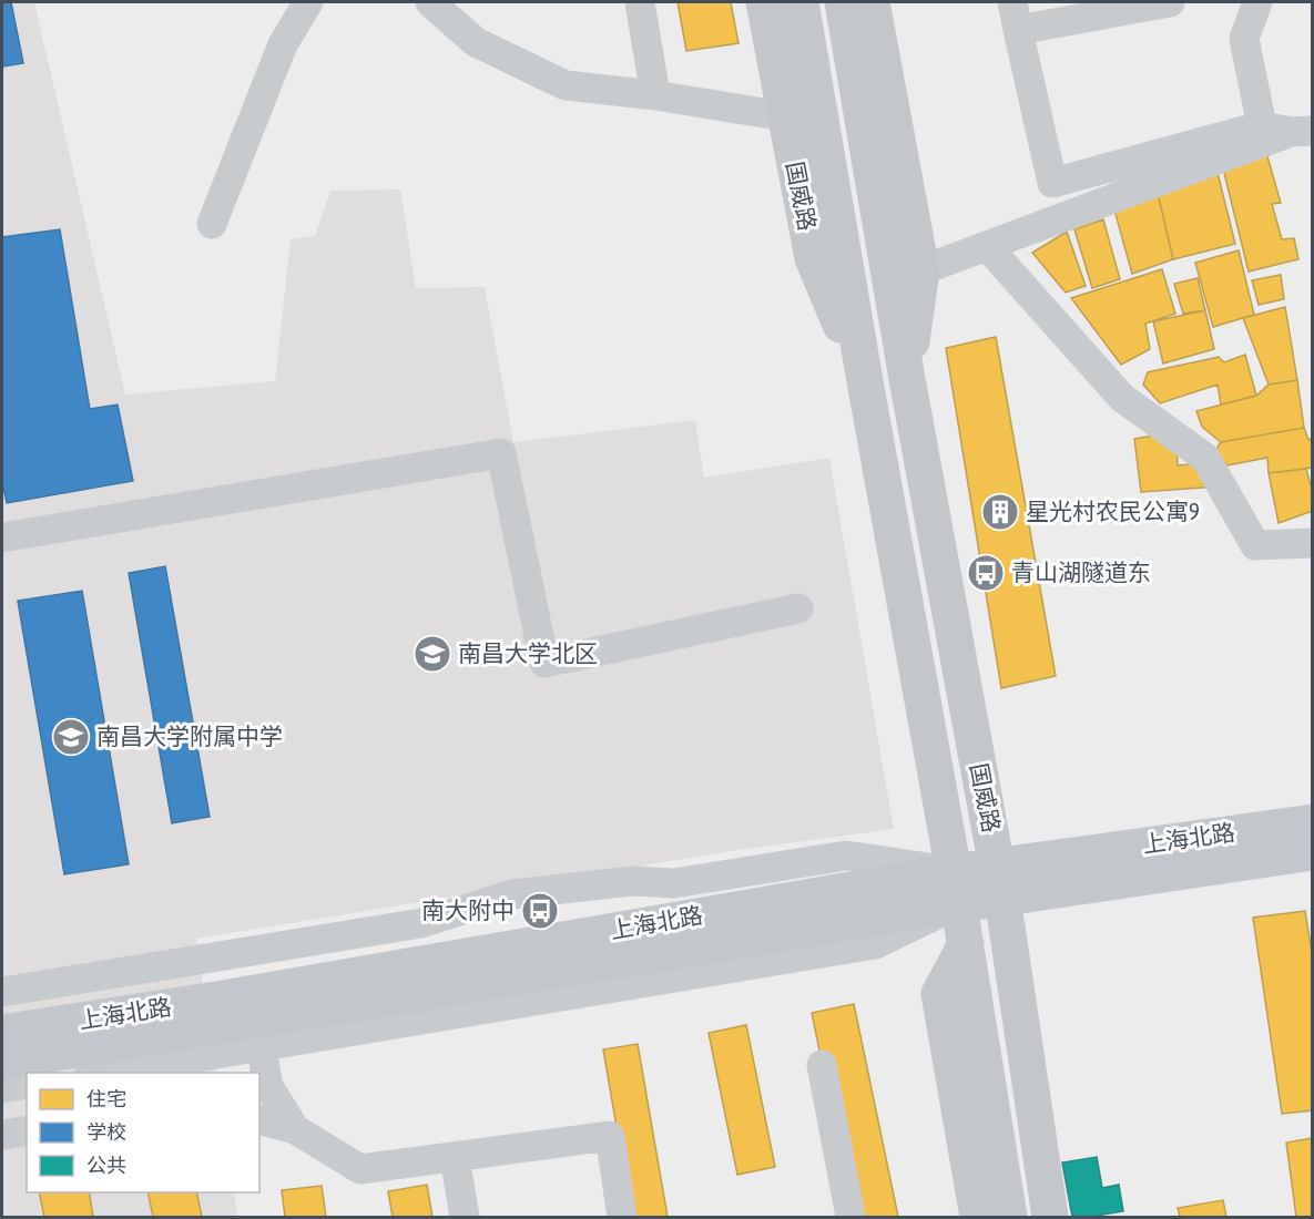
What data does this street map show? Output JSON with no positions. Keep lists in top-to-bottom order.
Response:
{
  "streets": {
    "main road": ["国威路", "上海北路"]
  },
  "crossings": [
    ["国威路", "上海北路"]
  ],
  "places": {
    "building": ["星光村农民公寓9"],
    "bus stop": ["青山湖隧道东", "南大附中"],
    "school or university": ["南昌大学北区", "南昌大学附属中学"]
  },
  "legend": ["住宅", "学校", "公共"]
}
